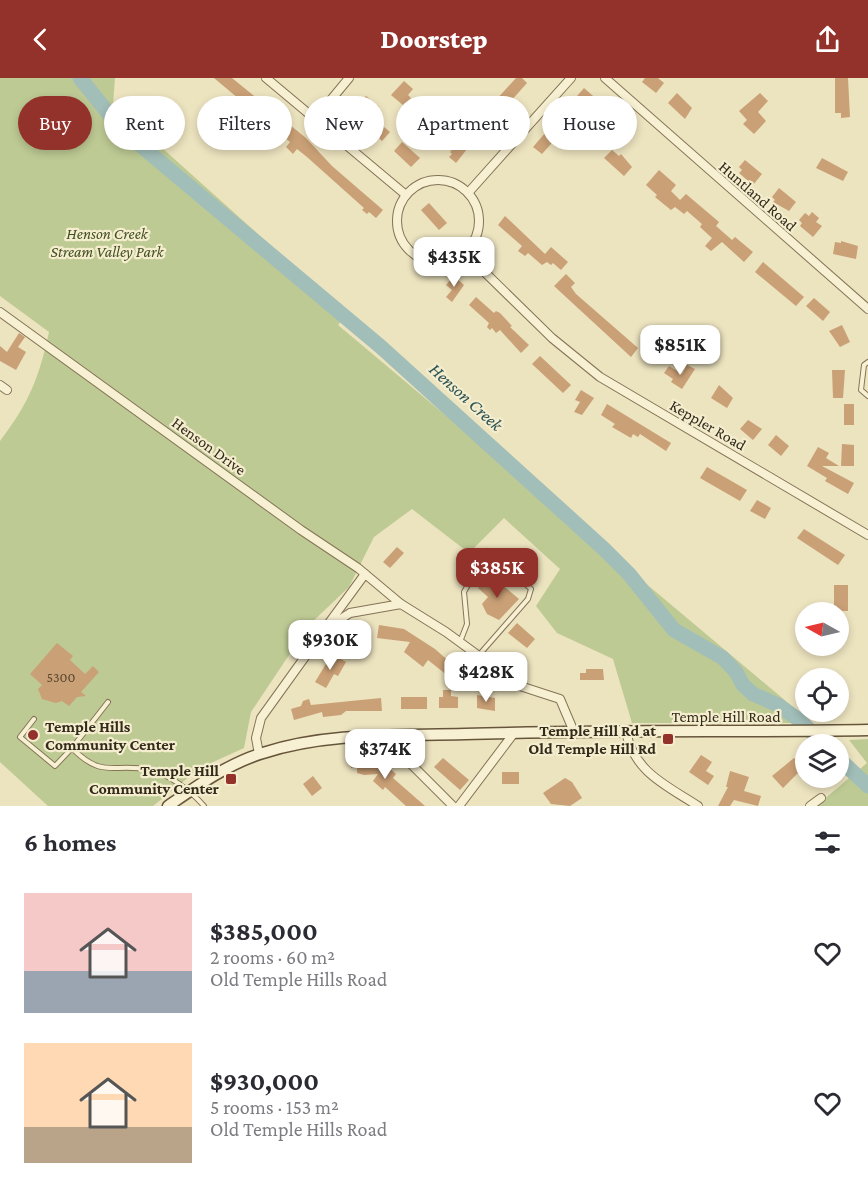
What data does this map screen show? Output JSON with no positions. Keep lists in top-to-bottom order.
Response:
{
  "streets": {
    "main road": ["Temple Hill Road"],
    "street": ["Huntland Road", "Keppler Road", "Henson Drive"]
  },
  "crossings": [
    ["Henson Drive", "Temple Hill Road"]
  ],
  "water": ["Henson Creek"],
  "parks": ["Henson Creek Stream Valley Park"],
  "places": {
    "other": ["Temple Hills Community Center"],
    "transit": ["Temple Hill Rd at Old Temple Hill Rd", "Temple Hill Community Center"]
  },
  "house_numbers": ["5300"],
  "north": "left",
  "page": {
    "header": "Doorstep",
    "chip": [
      "Buy",
      "Rent",
      "Filters",
      "New",
      "Apartment",
      "House"
    ],
    "price": [
      "$435K",
      "$851K",
      "$385K",
      "$930K",
      "$428K",
      "$374K"
    ],
    "heading": "6 homes",
    "list": [
      {
        "name": "$385,000",
        "note": "2 rooms · 60 m² · Old Temple Hills Road"
      },
      {
        "name": "$930,000",
        "note": "5 rooms · 153 m² · Old Temple Hills Road"
      }
    ]
  }
}
